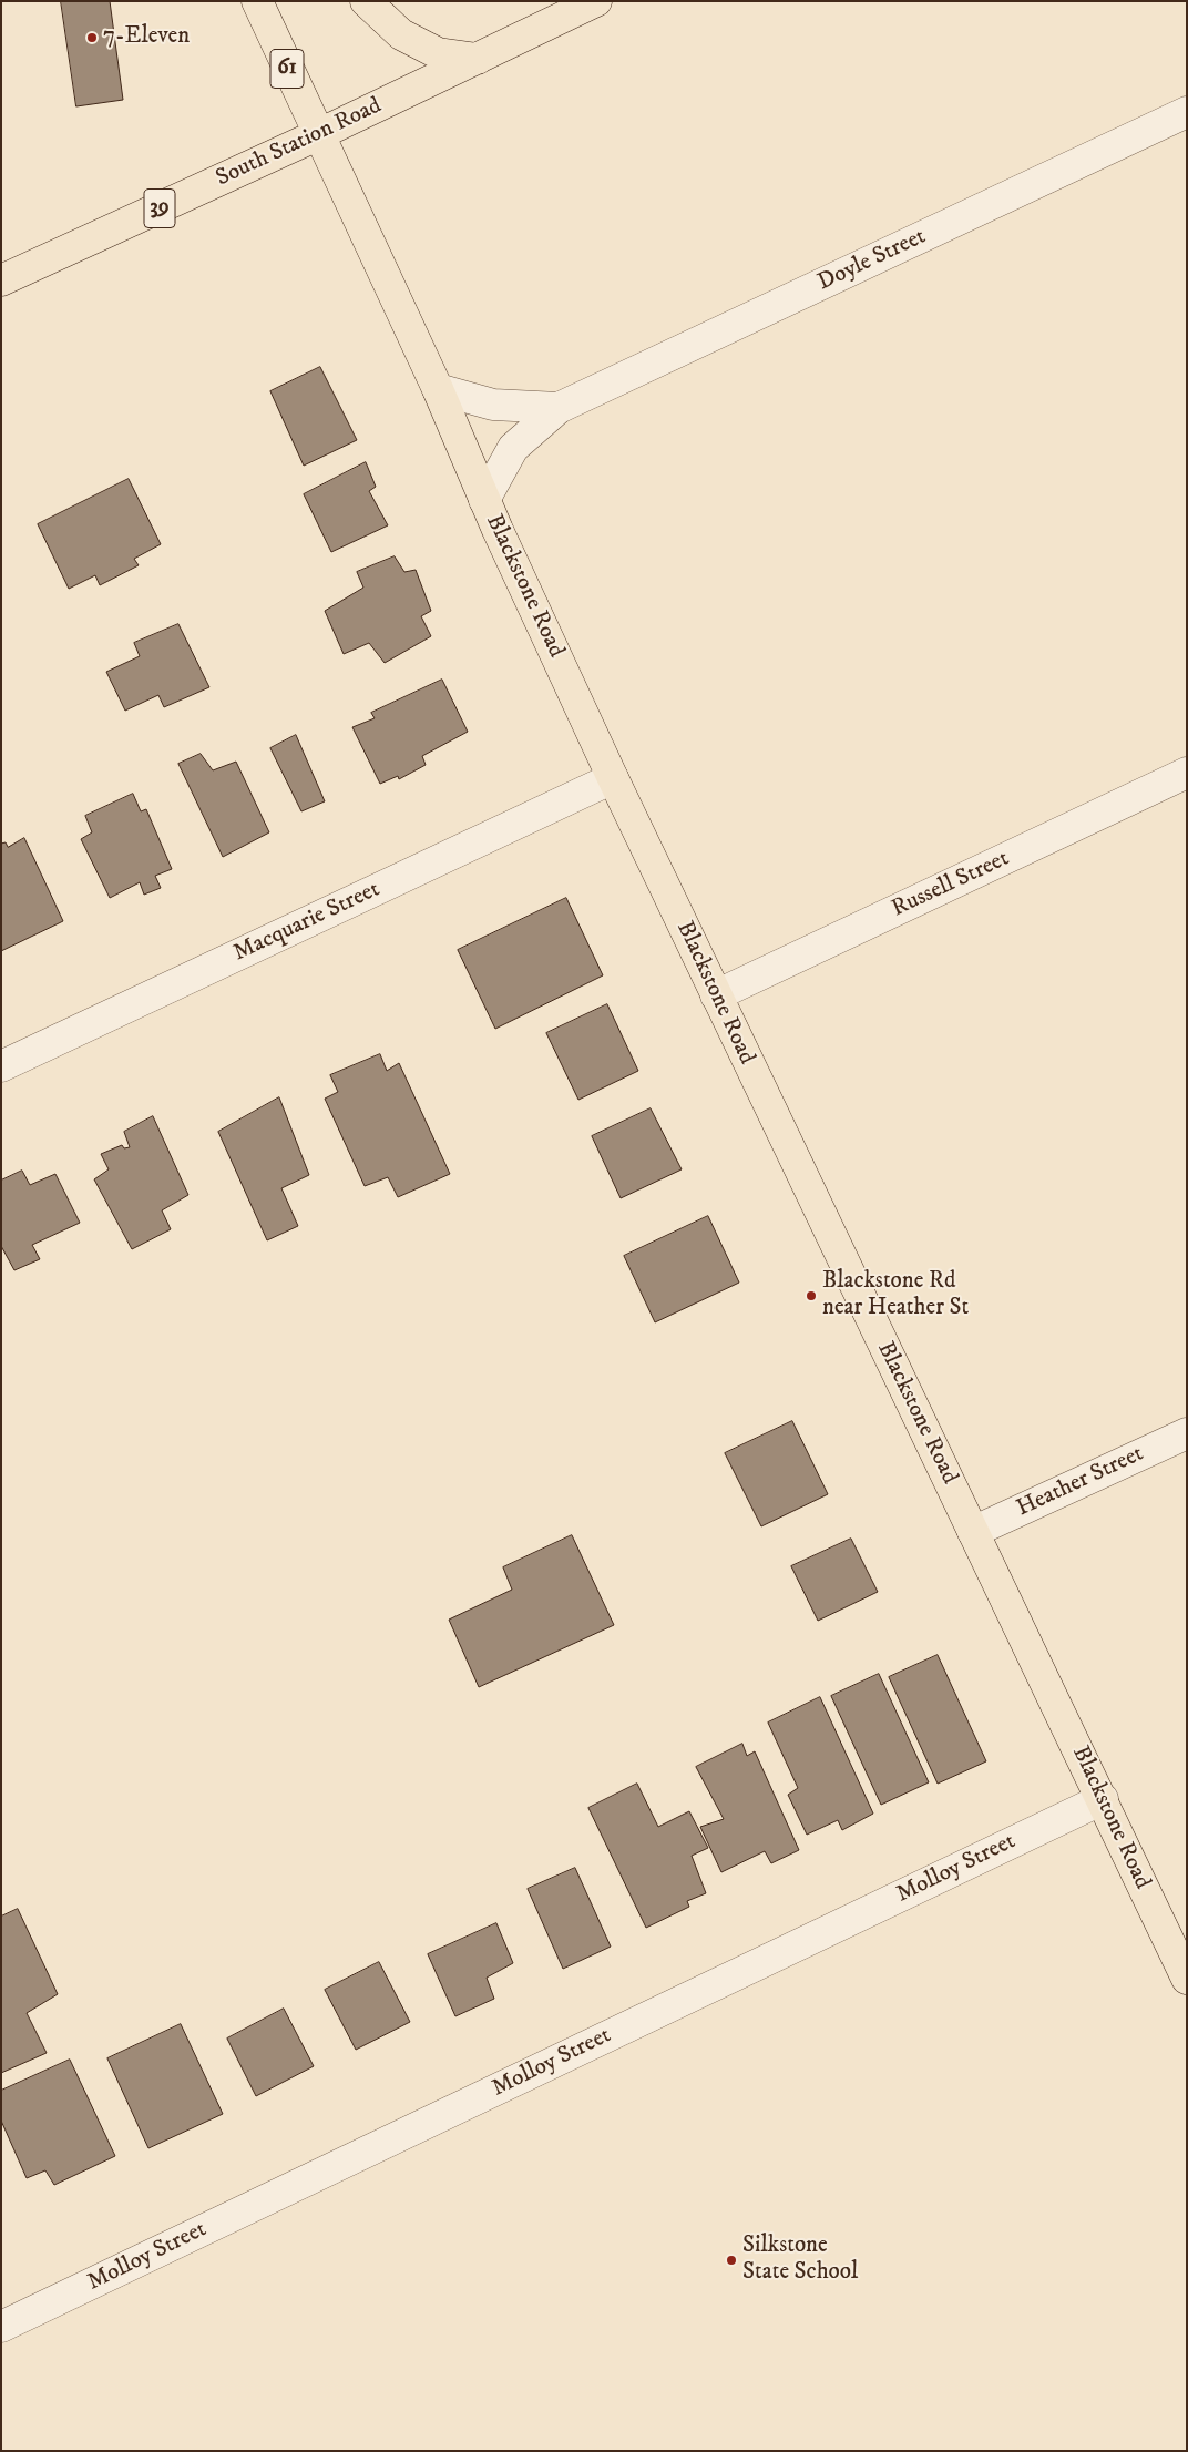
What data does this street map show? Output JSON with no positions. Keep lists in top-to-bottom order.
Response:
{
  "streets": {
    "main road": [
      "61",
      "South Station Road",
      "39",
      "Blackstone Road"
    ],
    "street": [
      "Doyle Street",
      "Russell Street",
      "Macquarie Street",
      "Heather Street",
      "Molloy Street"
    ]
  },
  "crossings": [
    ["South Station Road", "Blackstone Road"],
    ["Doyle Street", "Blackstone Road"],
    ["Blackstone Road", "Russell Street"],
    ["Blackstone Road", "Macquarie Street"],
    ["Blackstone Road", "Heather Street"],
    ["Blackstone Road", "Molloy Street"]
  ],
  "places": ["7-Eleven", "Blackstone Rd near Heather St", "Silkstone State School"]
}
